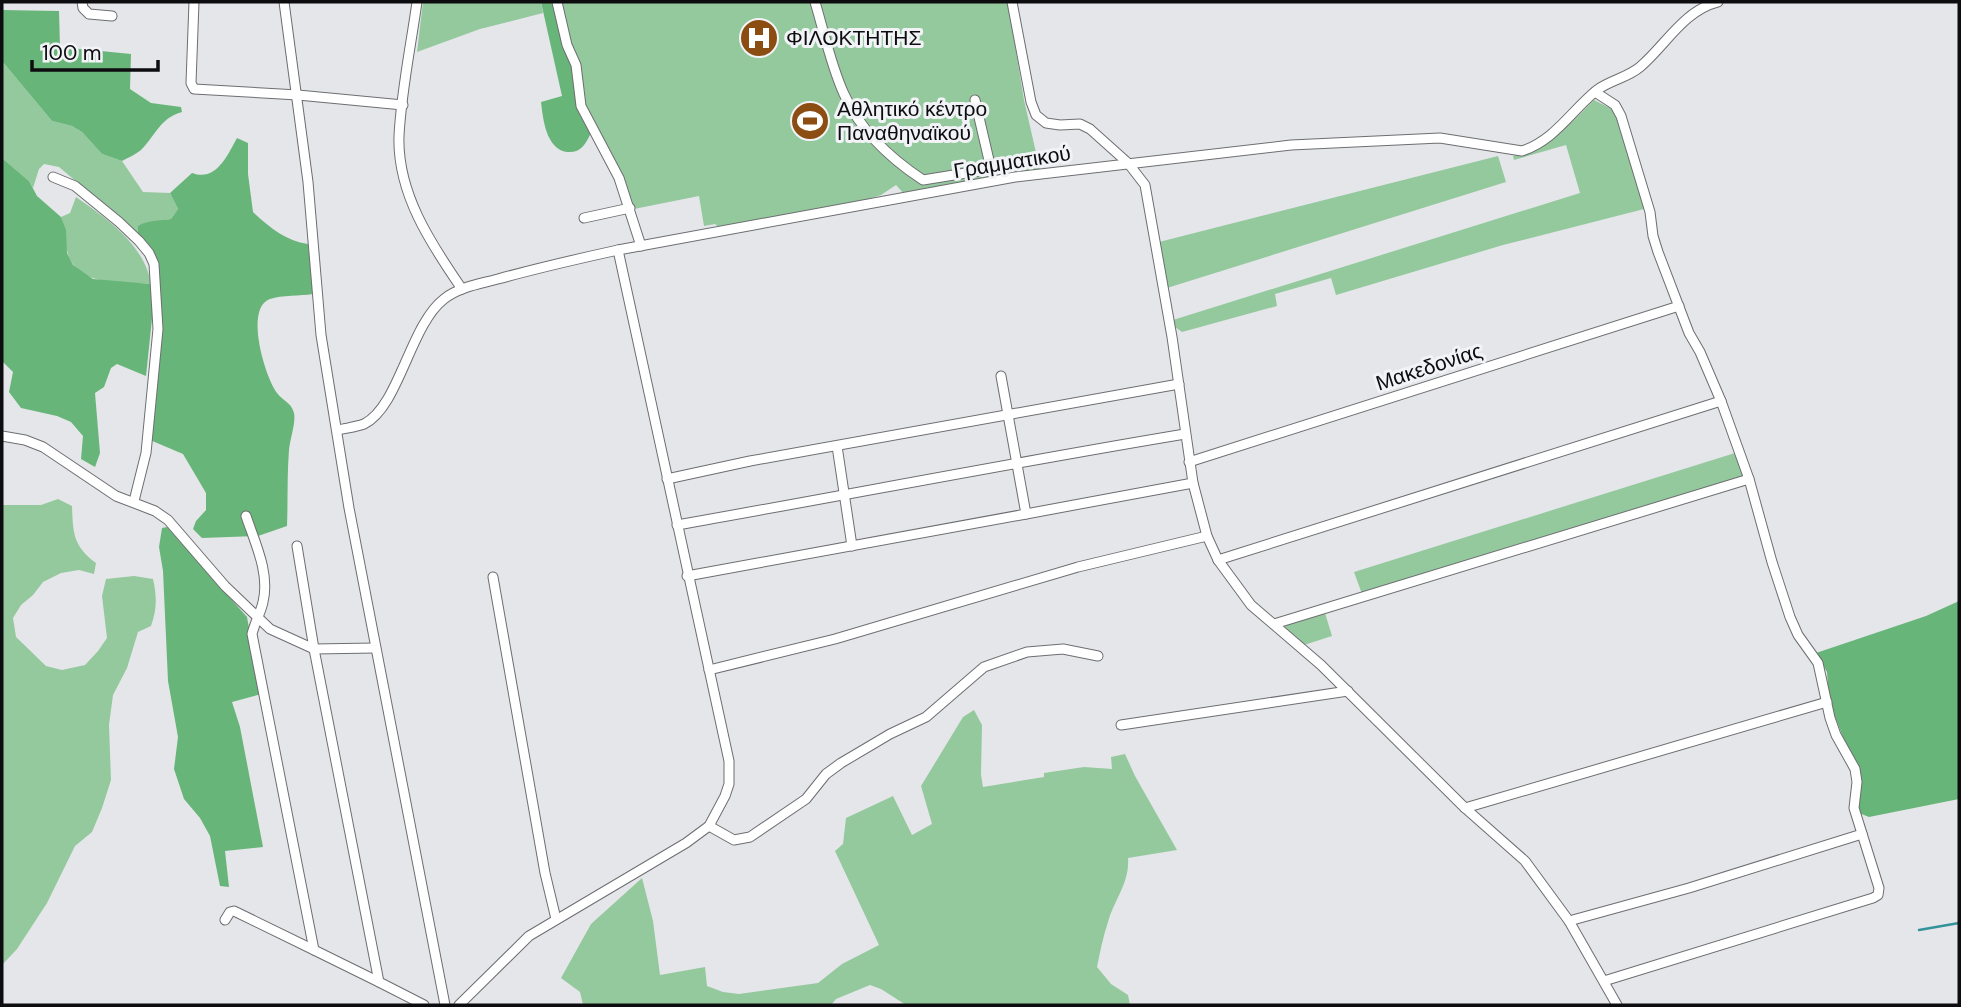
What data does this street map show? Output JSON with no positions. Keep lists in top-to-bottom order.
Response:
{
  "streets": {
    "street": ["Γραμματικού", "Μακεδονίας"]
  },
  "places": {
    "hospital": ["ΦΙΛΟΚΤΗΤΗΣ"],
    "sports": ["Αθλητικό κέντρο Παναθηναϊκού"]
  },
  "scale_bar": "100 m"
}
